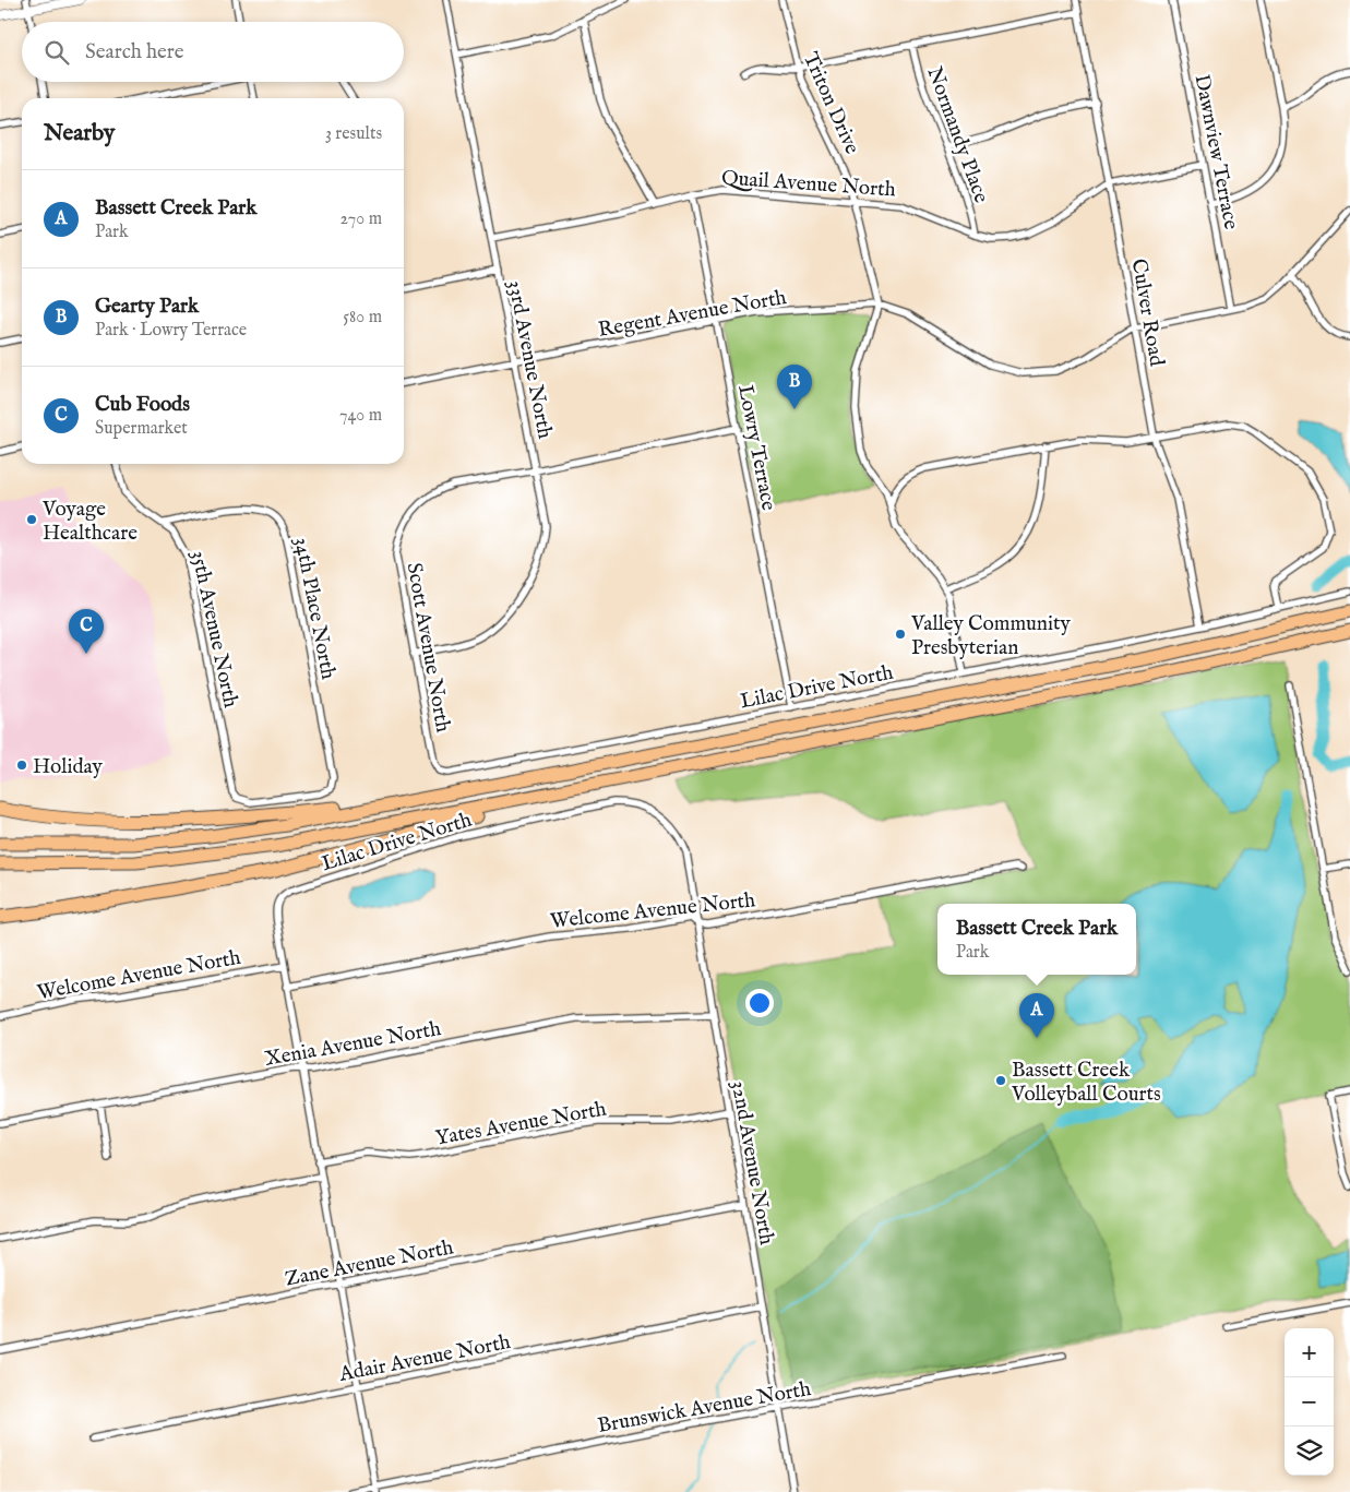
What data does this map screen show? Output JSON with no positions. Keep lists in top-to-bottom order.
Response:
{
  "streets": {
    "street": [
      "Triton Drive",
      "Normandy Place",
      "Dawnview Terrace",
      "Quail Avenue North",
      "Regent Avenue North",
      "Culver Road",
      "33rd Avenue North",
      "Lowry Terrace",
      "34th Place North",
      "35th Avenue North",
      "Scott Avenue North",
      "Lilac Drive North",
      "Welcome Avenue North",
      "Xenia Avenue North",
      "Yates Avenue North",
      "32nd Avenue North",
      "Zane Avenue North",
      "Adair Avenue North",
      "Brunswick Avenue North"
    ]
  },
  "crossings": [
    ["Triton Drive", "Quail Avenue North"],
    ["Triton Drive", "Regent Avenue North"],
    ["Normandy Place", "Quail Avenue North"],
    ["Dawnview Terrace", "Quail Avenue North"],
    ["Dawnview Terrace", "Regent Avenue North"],
    ["Quail Avenue North", "Culver Road"],
    ["Quail Avenue North", "33rd Avenue North"],
    ["Quail Avenue North", "Lowry Terrace"],
    ["Regent Avenue North", "Culver Road"],
    ["Regent Avenue North", "33rd Avenue North"],
    ["Regent Avenue North", "Lowry Terrace"],
    ["Culver Road", "Lilac Drive North"],
    ["33rd Avenue North", "Scott Avenue North"],
    ["Lowry Terrace", "Scott Avenue North"],
    ["Lowry Terrace", "Lilac Drive North"],
    ["34th Place North", "35th Avenue North"],
    ["Scott Avenue North", "Lilac Drive North"],
    ["Lilac Drive North", "Welcome Avenue North"],
    ["Lilac Drive North", "32nd Avenue North"],
    ["Welcome Avenue North", "32nd Avenue North"],
    ["Xenia Avenue North", "32nd Avenue North"],
    ["Yates Avenue North", "32nd Avenue North"],
    ["32nd Avenue North", "Zane Avenue North"],
    ["32nd Avenue North", "Adair Avenue North"],
    ["32nd Avenue North", "Brunswick Avenue North"]
  ],
  "places": [
    "Voyage Healthcare",
    "Valley Community Presbyterian",
    "Holiday",
    "Bassett Creek Volleyball Courts"
  ],
  "page": {
    "search": "Search here",
    "heading": ["Nearby", "3 results"],
    "list": [
      {
        "mark": "A",
        "name": "Bassett Creek Park",
        "note": "Park",
        "value": "270 m"
      },
      {
        "mark": "B",
        "name": "Gearty Park",
        "note": "Park · Lowry Terrace",
        "value": "580 m"
      },
      {
        "mark": "C",
        "name": "Cub Foods",
        "note": "Supermarket",
        "value": "740 m"
      }
    ],
    "pins": ["B", "C", "A"],
    "popup": ["Bassett Creek Park", "Park"],
    "map_buttons": ["+", "−"]
  }
}
